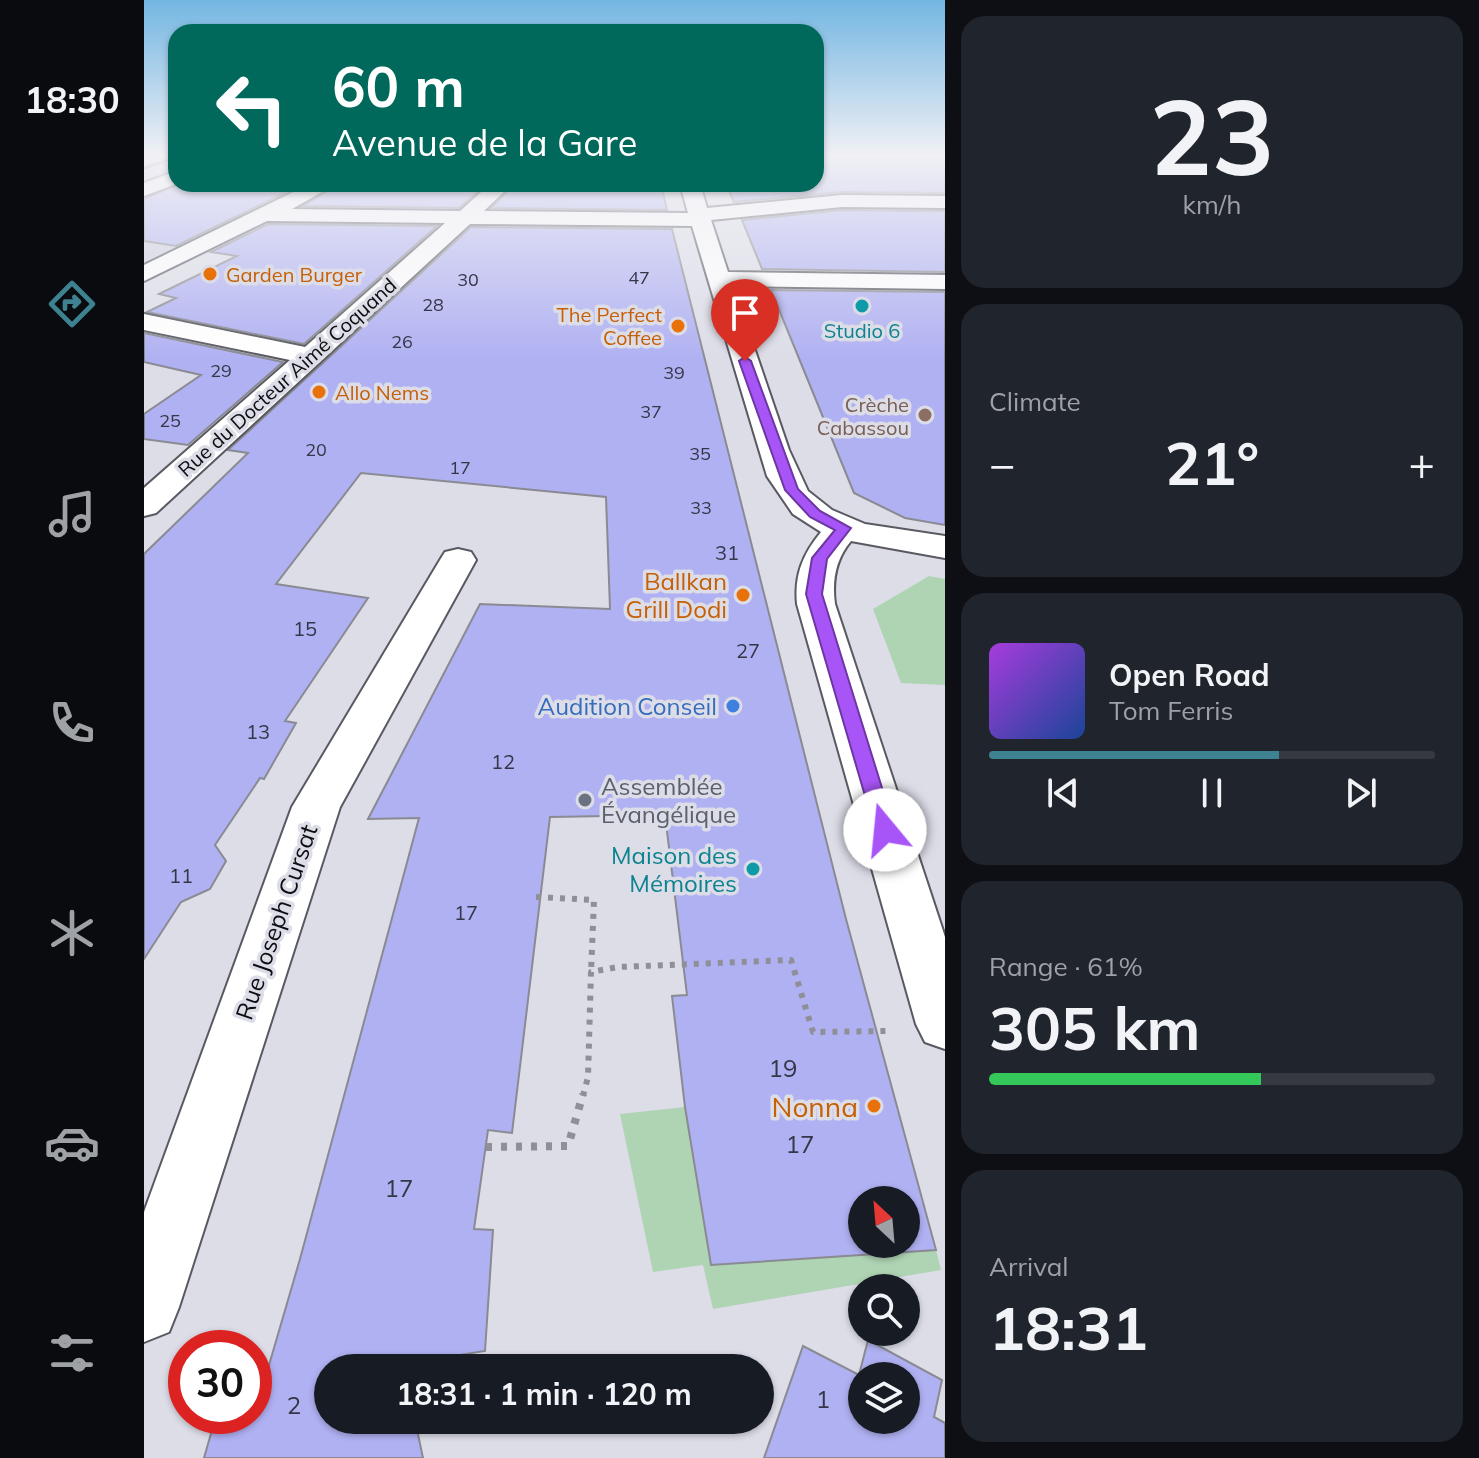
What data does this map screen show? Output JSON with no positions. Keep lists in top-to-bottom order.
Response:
{
  "streets": {
    "street": ["Rue du Docteur Aimé Coquand", "Rue Joseph Cursat"]
  },
  "places": [
    "Garden Burger",
    "Studio 6",
    "The Perfect Coffee",
    "Allo Nems",
    "Crèche Cabassou",
    "Ballkan Grill Dodi",
    "Audition Conseil",
    "Assemblée Évangélique",
    "Maison des Mémoires",
    "Nonna"
  ],
  "house_numbers": [
    "47",
    "30",
    "28",
    "26",
    "29",
    "39",
    "37",
    "25",
    "20",
    "35",
    "17",
    "33",
    "31",
    "15",
    "27",
    "13",
    "12",
    "11",
    "17",
    "19",
    "17",
    "17",
    "1",
    "2"
  ],
  "north": "top left",
  "page": {
    "tabs": "18:30",
    "tile": [
      ["23", "km/h"],
      "Climate",
      ["Range · 61%", "305 km"],
      ["Arrival", "18:31"]
    ],
    "turn": ["60 m", "Avenue de la Gare"],
    "heat": ["−", "21°", "+"],
    "song": ["Open Road", "Tom Ferris"],
    "limit": "30",
    "trip": "18:31 · 1 min · 120 m"
  }
}
